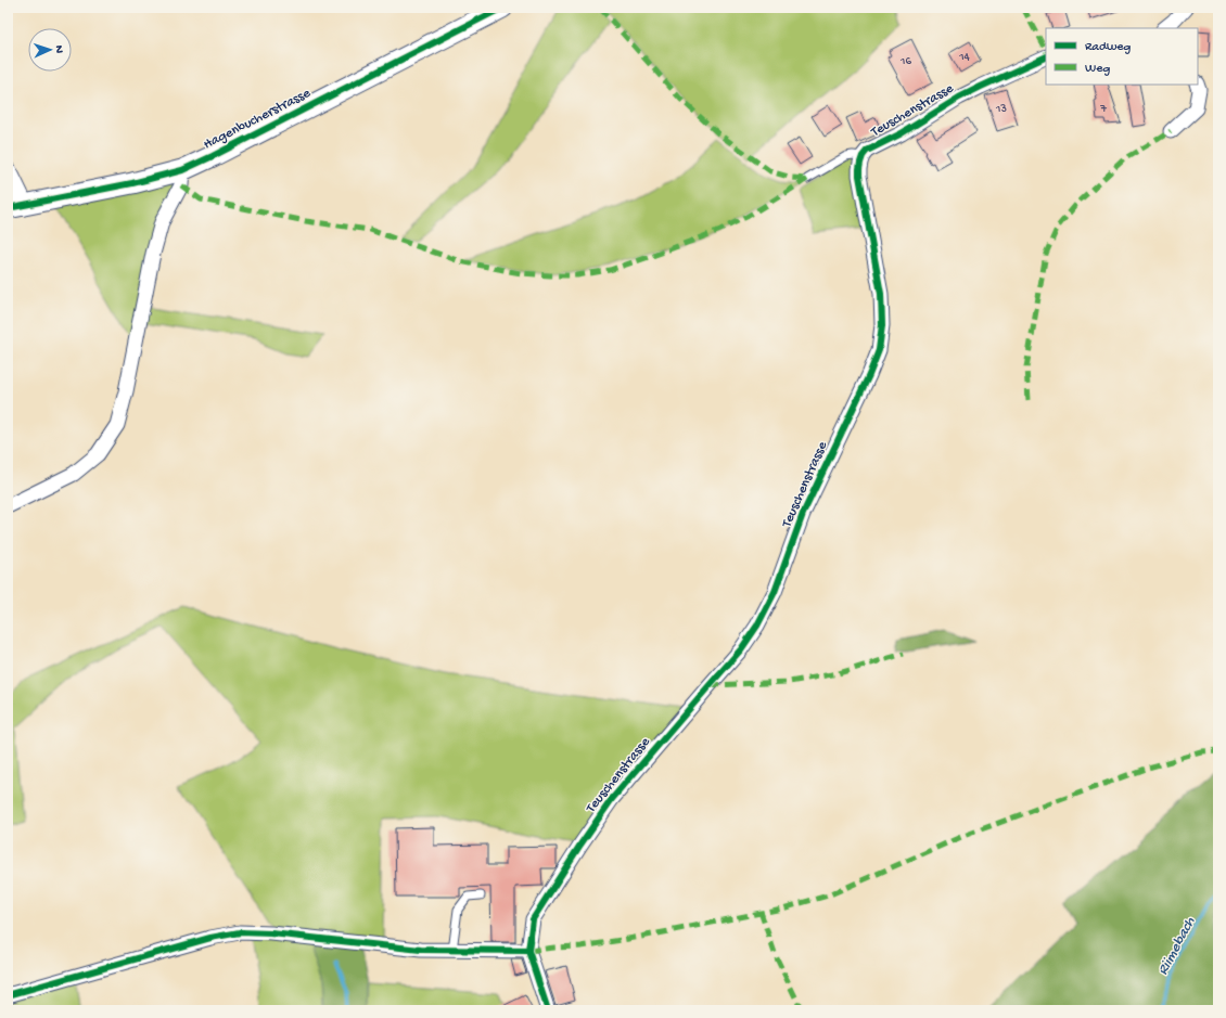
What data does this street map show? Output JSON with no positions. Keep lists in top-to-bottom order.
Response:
{
  "streets": {
    "street": ["Teuschenstrasse", "Hagenbucherstrasse"]
  },
  "water": ["Riimebach"],
  "house_numbers": [
    "14",
    "16",
    "13",
    "7"
  ],
  "legend": ["Radweg", "Weg"],
  "north": "right"
}
